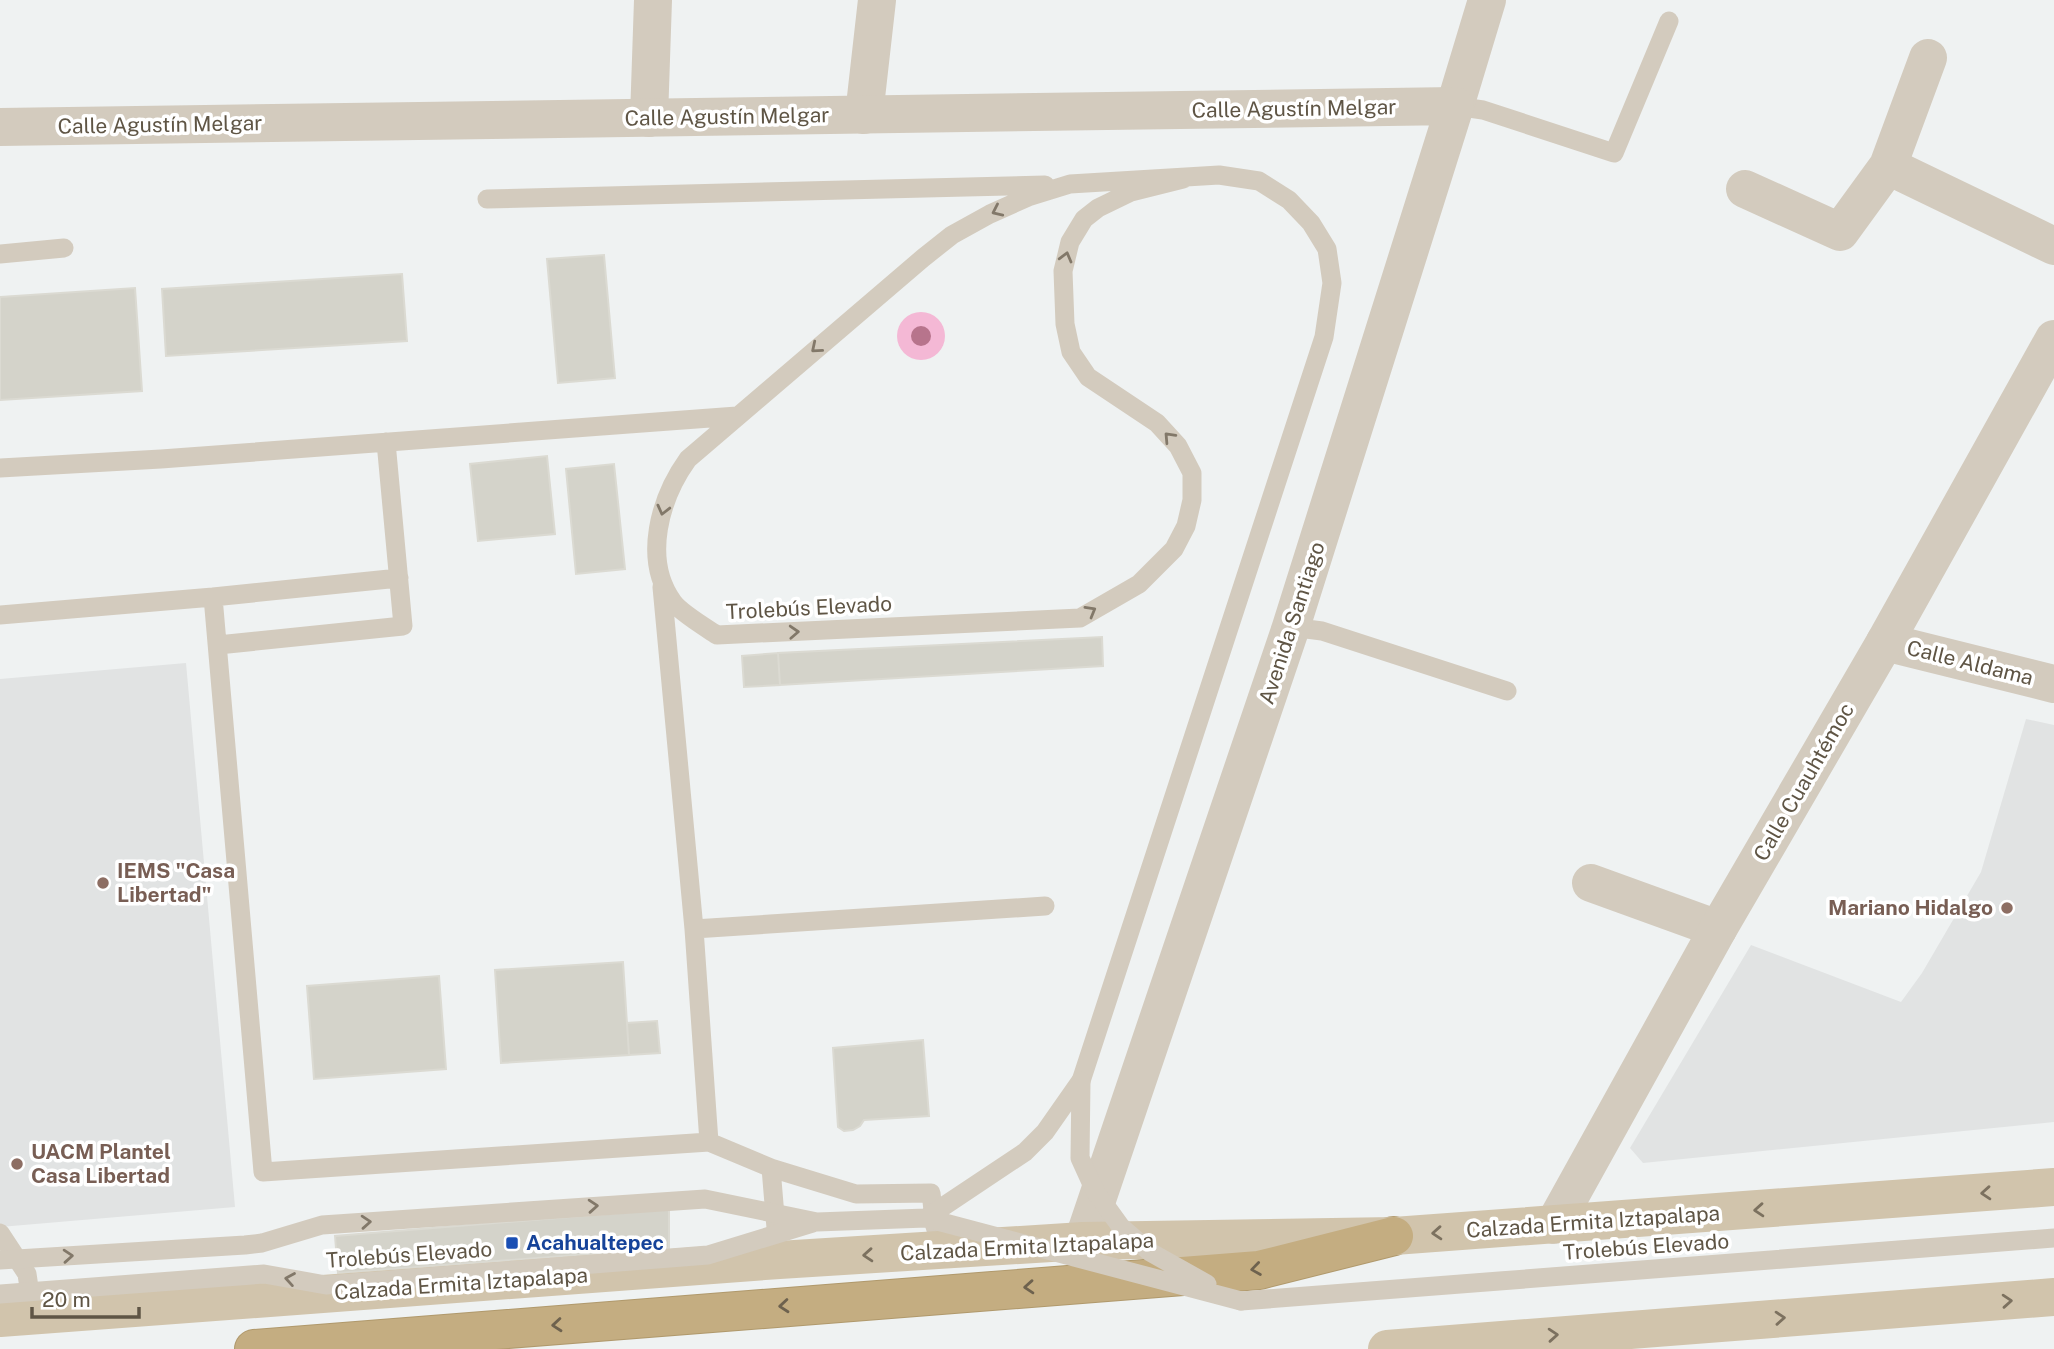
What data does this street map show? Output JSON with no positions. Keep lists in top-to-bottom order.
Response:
{
  "streets": {
    "main road": ["Calzada Ermita Iztapalapa"],
    "street": [
      "Calle Agustín Melgar",
      "Avenida Santiago",
      "Calle Aldama",
      "Calle Cuauhtémoc"
    ],
    "lane": ["Trolebús Elevado"]
  },
  "crossings": [
    ["Calle Agustín Melgar", "Avenida Santiago"],
    ["Trolebús Elevado", "Calzada Ermita Iztapalapa"],
    ["Avenida Santiago", "Calzada Ermita Iztapalapa"],
    ["Calle Aldama", "Calle Cuauhtémoc"],
    ["Calle Cuauhtémoc", "Calzada Ermita Iztapalapa"]
  ],
  "places": {
    "other": ["IEMS \"Casa Libertad\"", "Mariano Hidalgo", "UACM Plantel Casa Libertad"],
    "transit": ["Acahualtepec"]
  },
  "scale_bar": "20 m"
}
